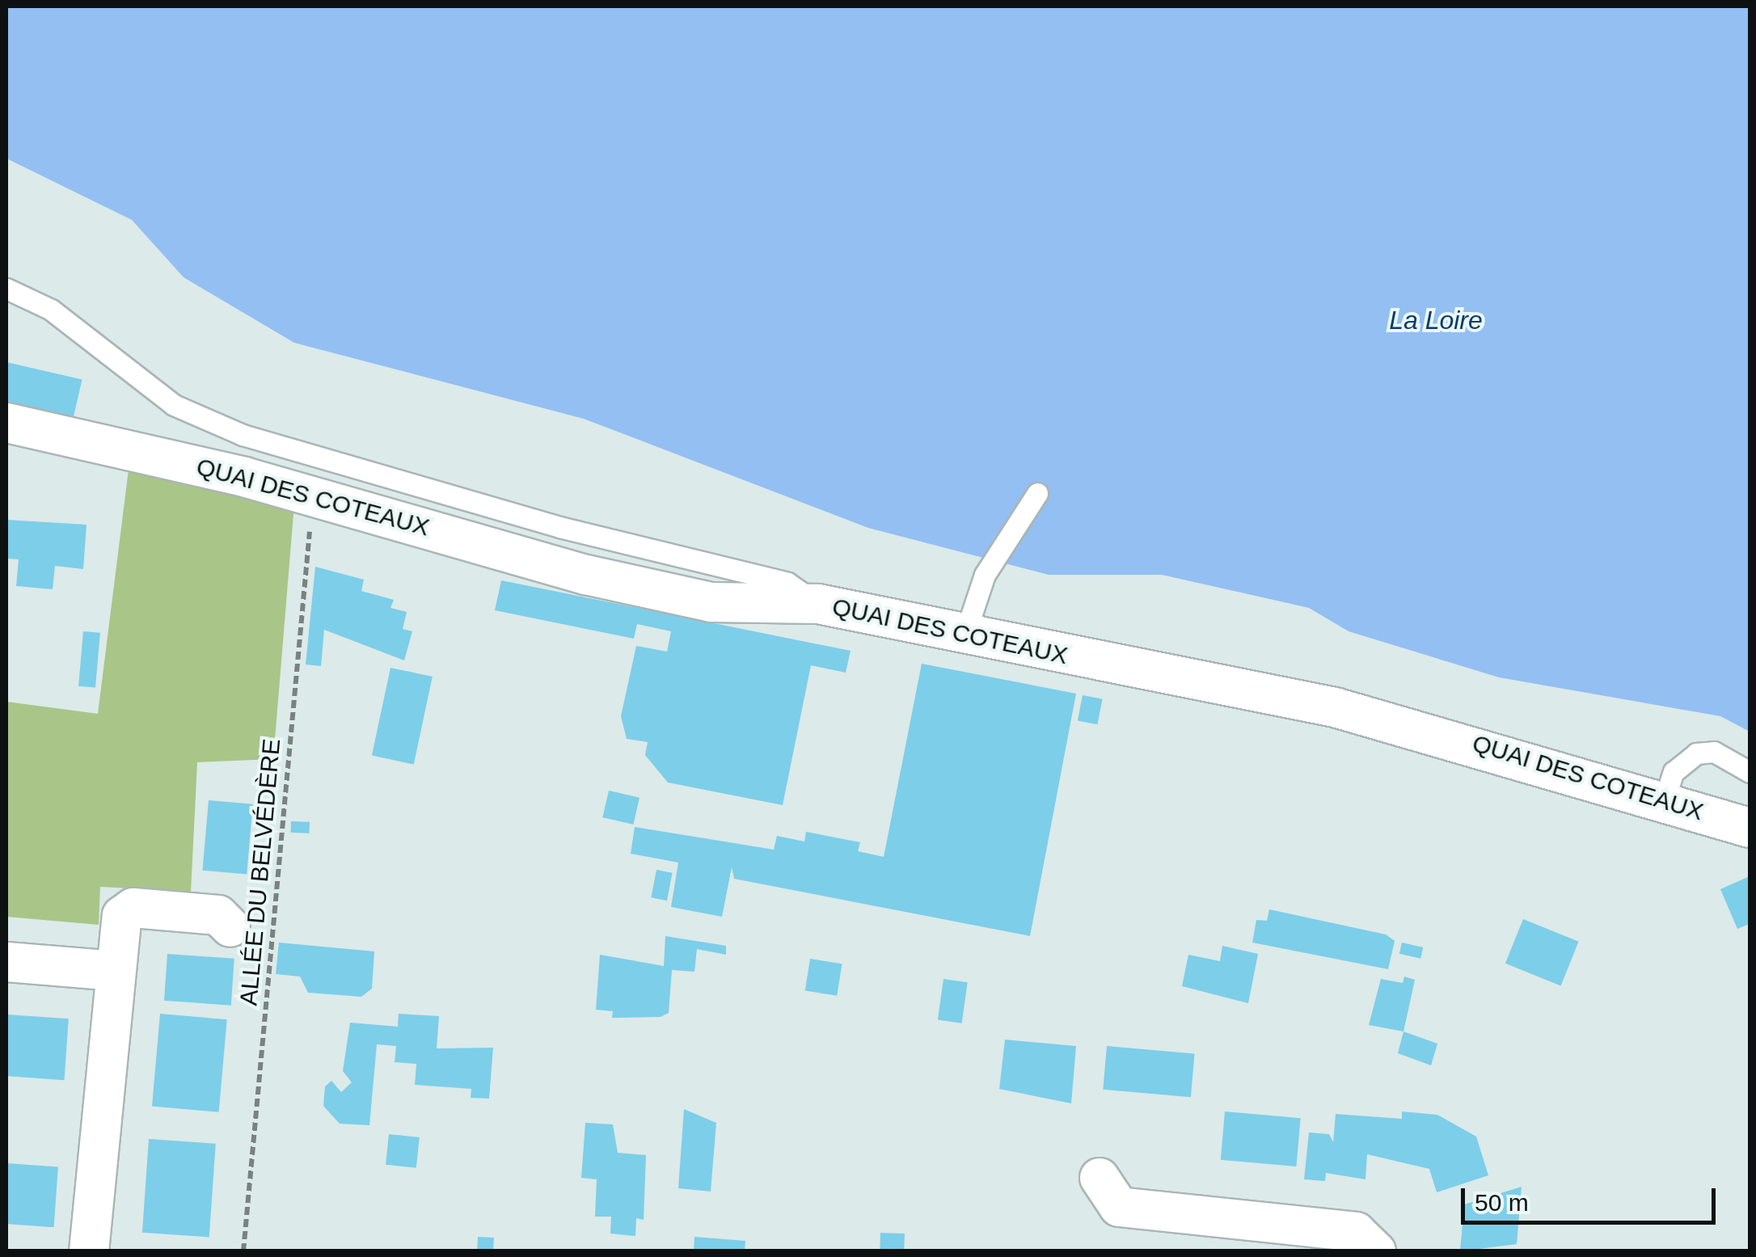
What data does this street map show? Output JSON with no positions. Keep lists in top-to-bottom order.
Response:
{
  "streets": {
    "street": ["QUAI DES COTEAUX"],
    "path": ["ALLÉE DU BELVÉDÈRE"]
  },
  "crossings": [
    ["QUAI DES COTEAUX", "ALLÉE DU BELVÉDÈRE"]
  ],
  "water": ["La Loire"],
  "scale_bar": "50 m"
}
